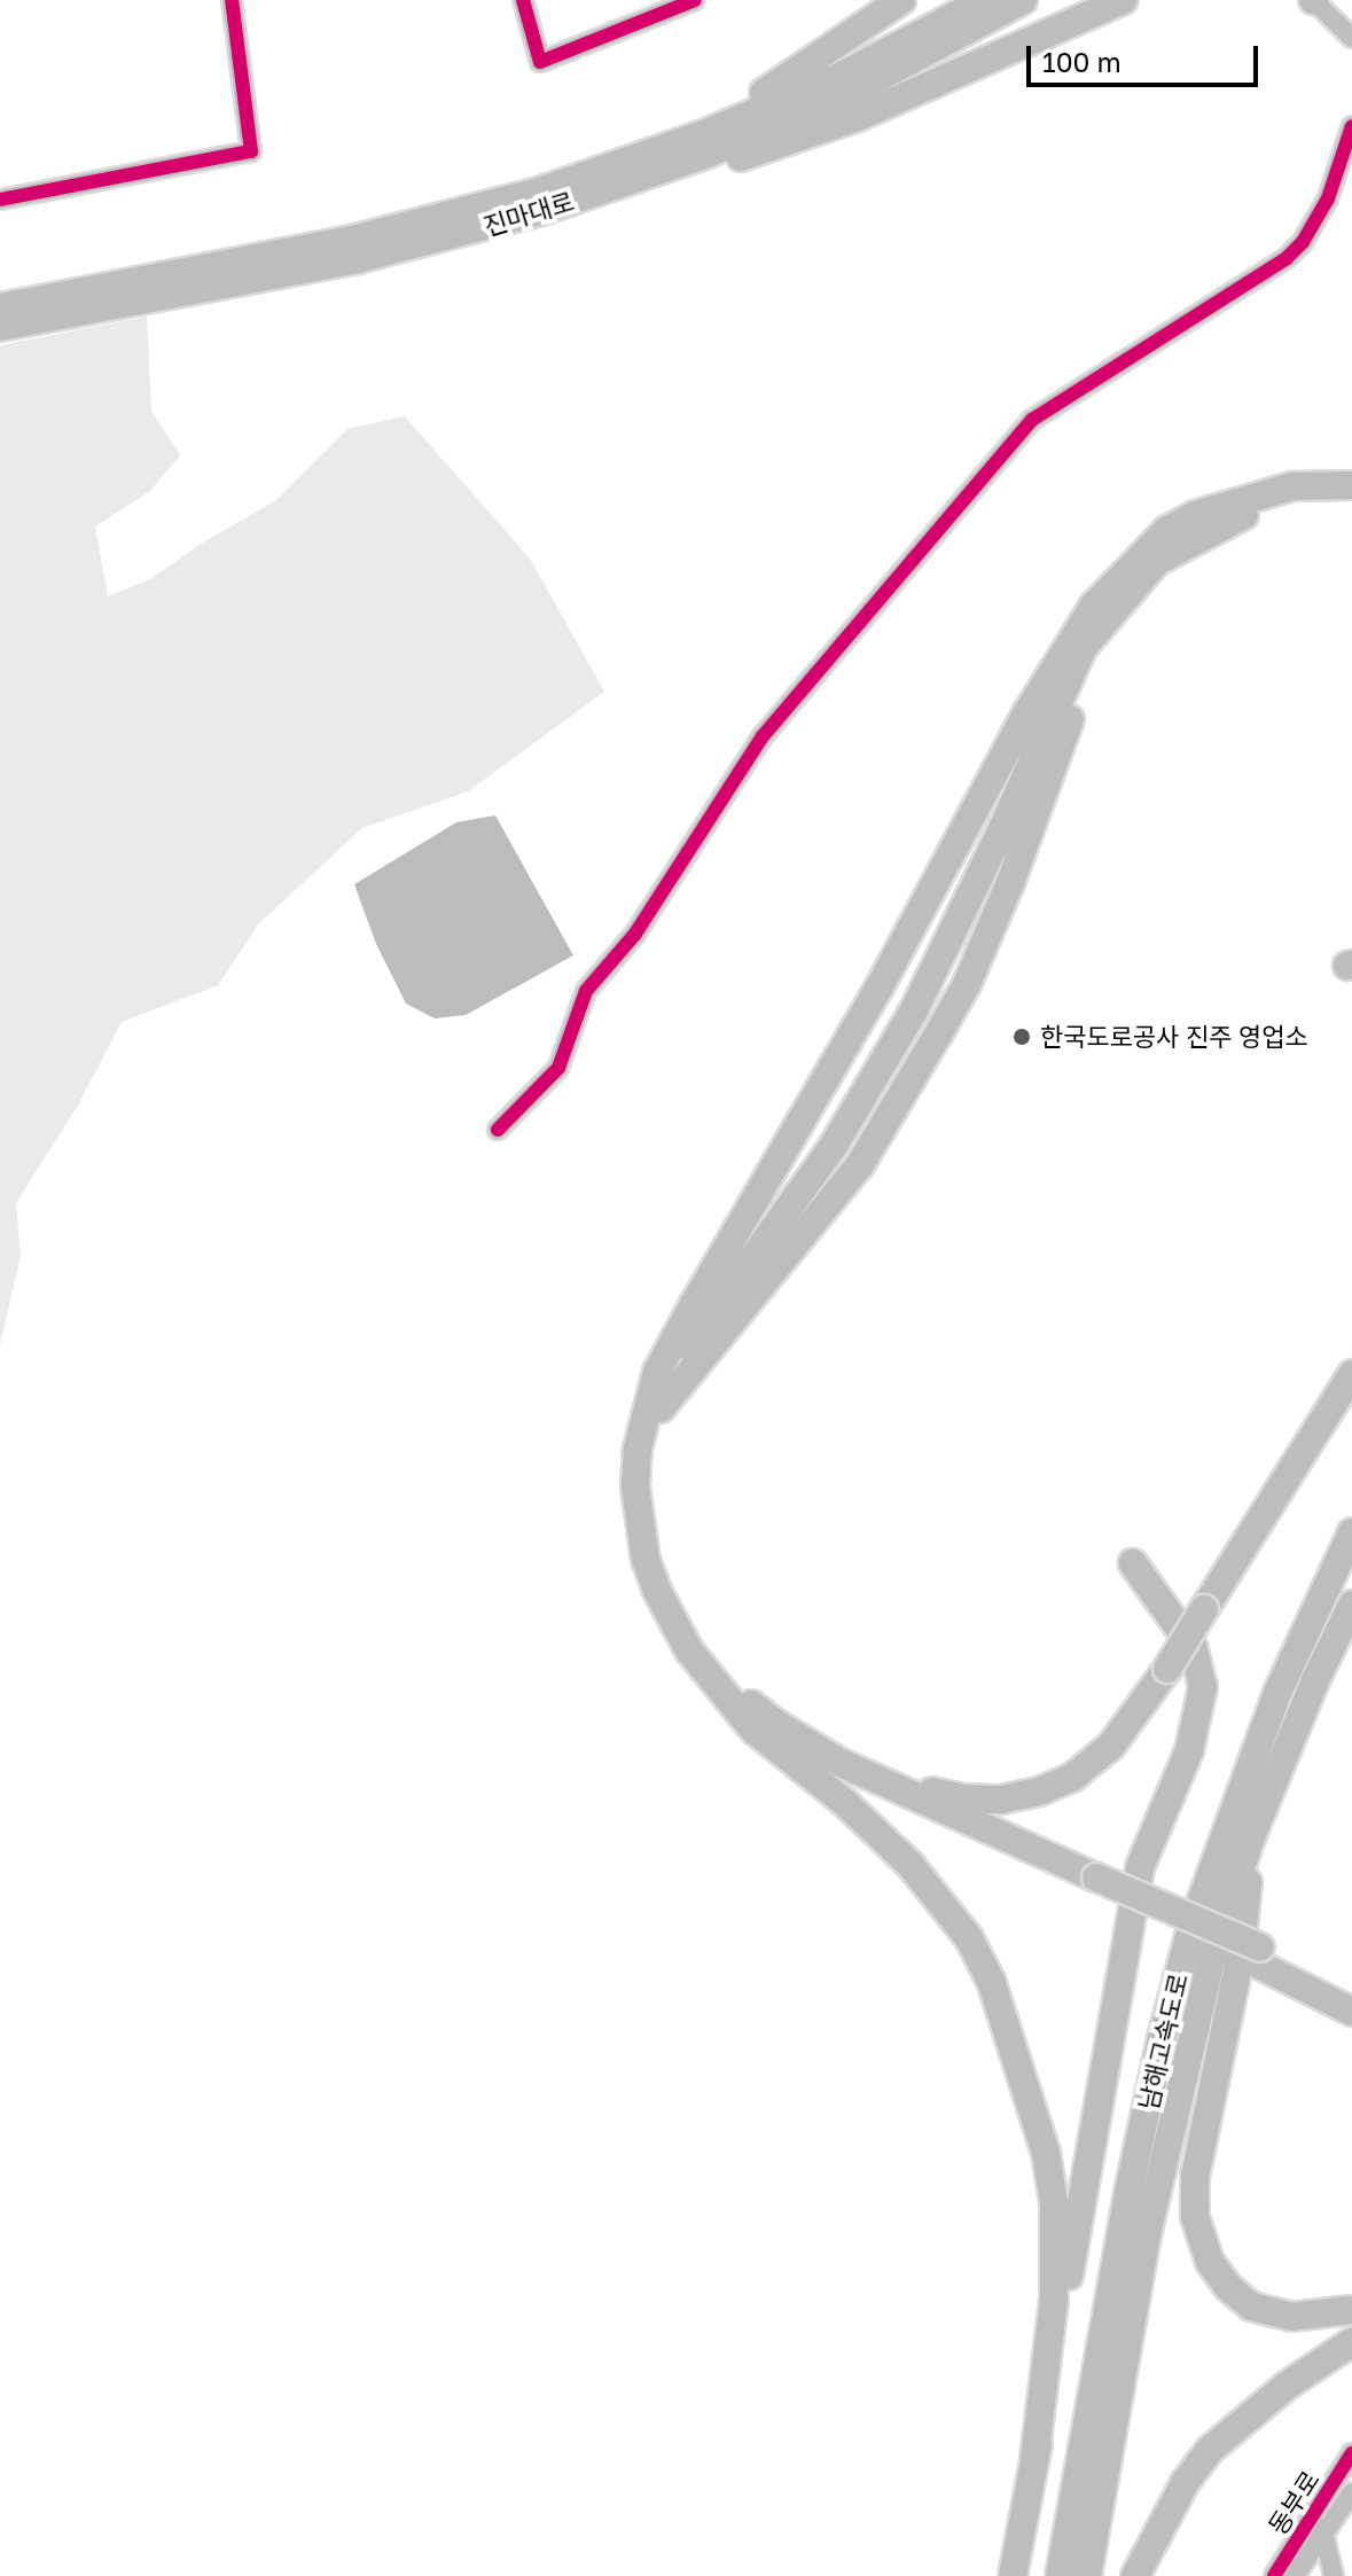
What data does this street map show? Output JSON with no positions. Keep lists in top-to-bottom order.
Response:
{
  "streets": {
    "highway": ["진마대로", "남해고속도로"],
    "street": ["동부로"]
  },
  "places": ["한국도로공사 진주 영업소"],
  "scale_bar": "100 m"
}
